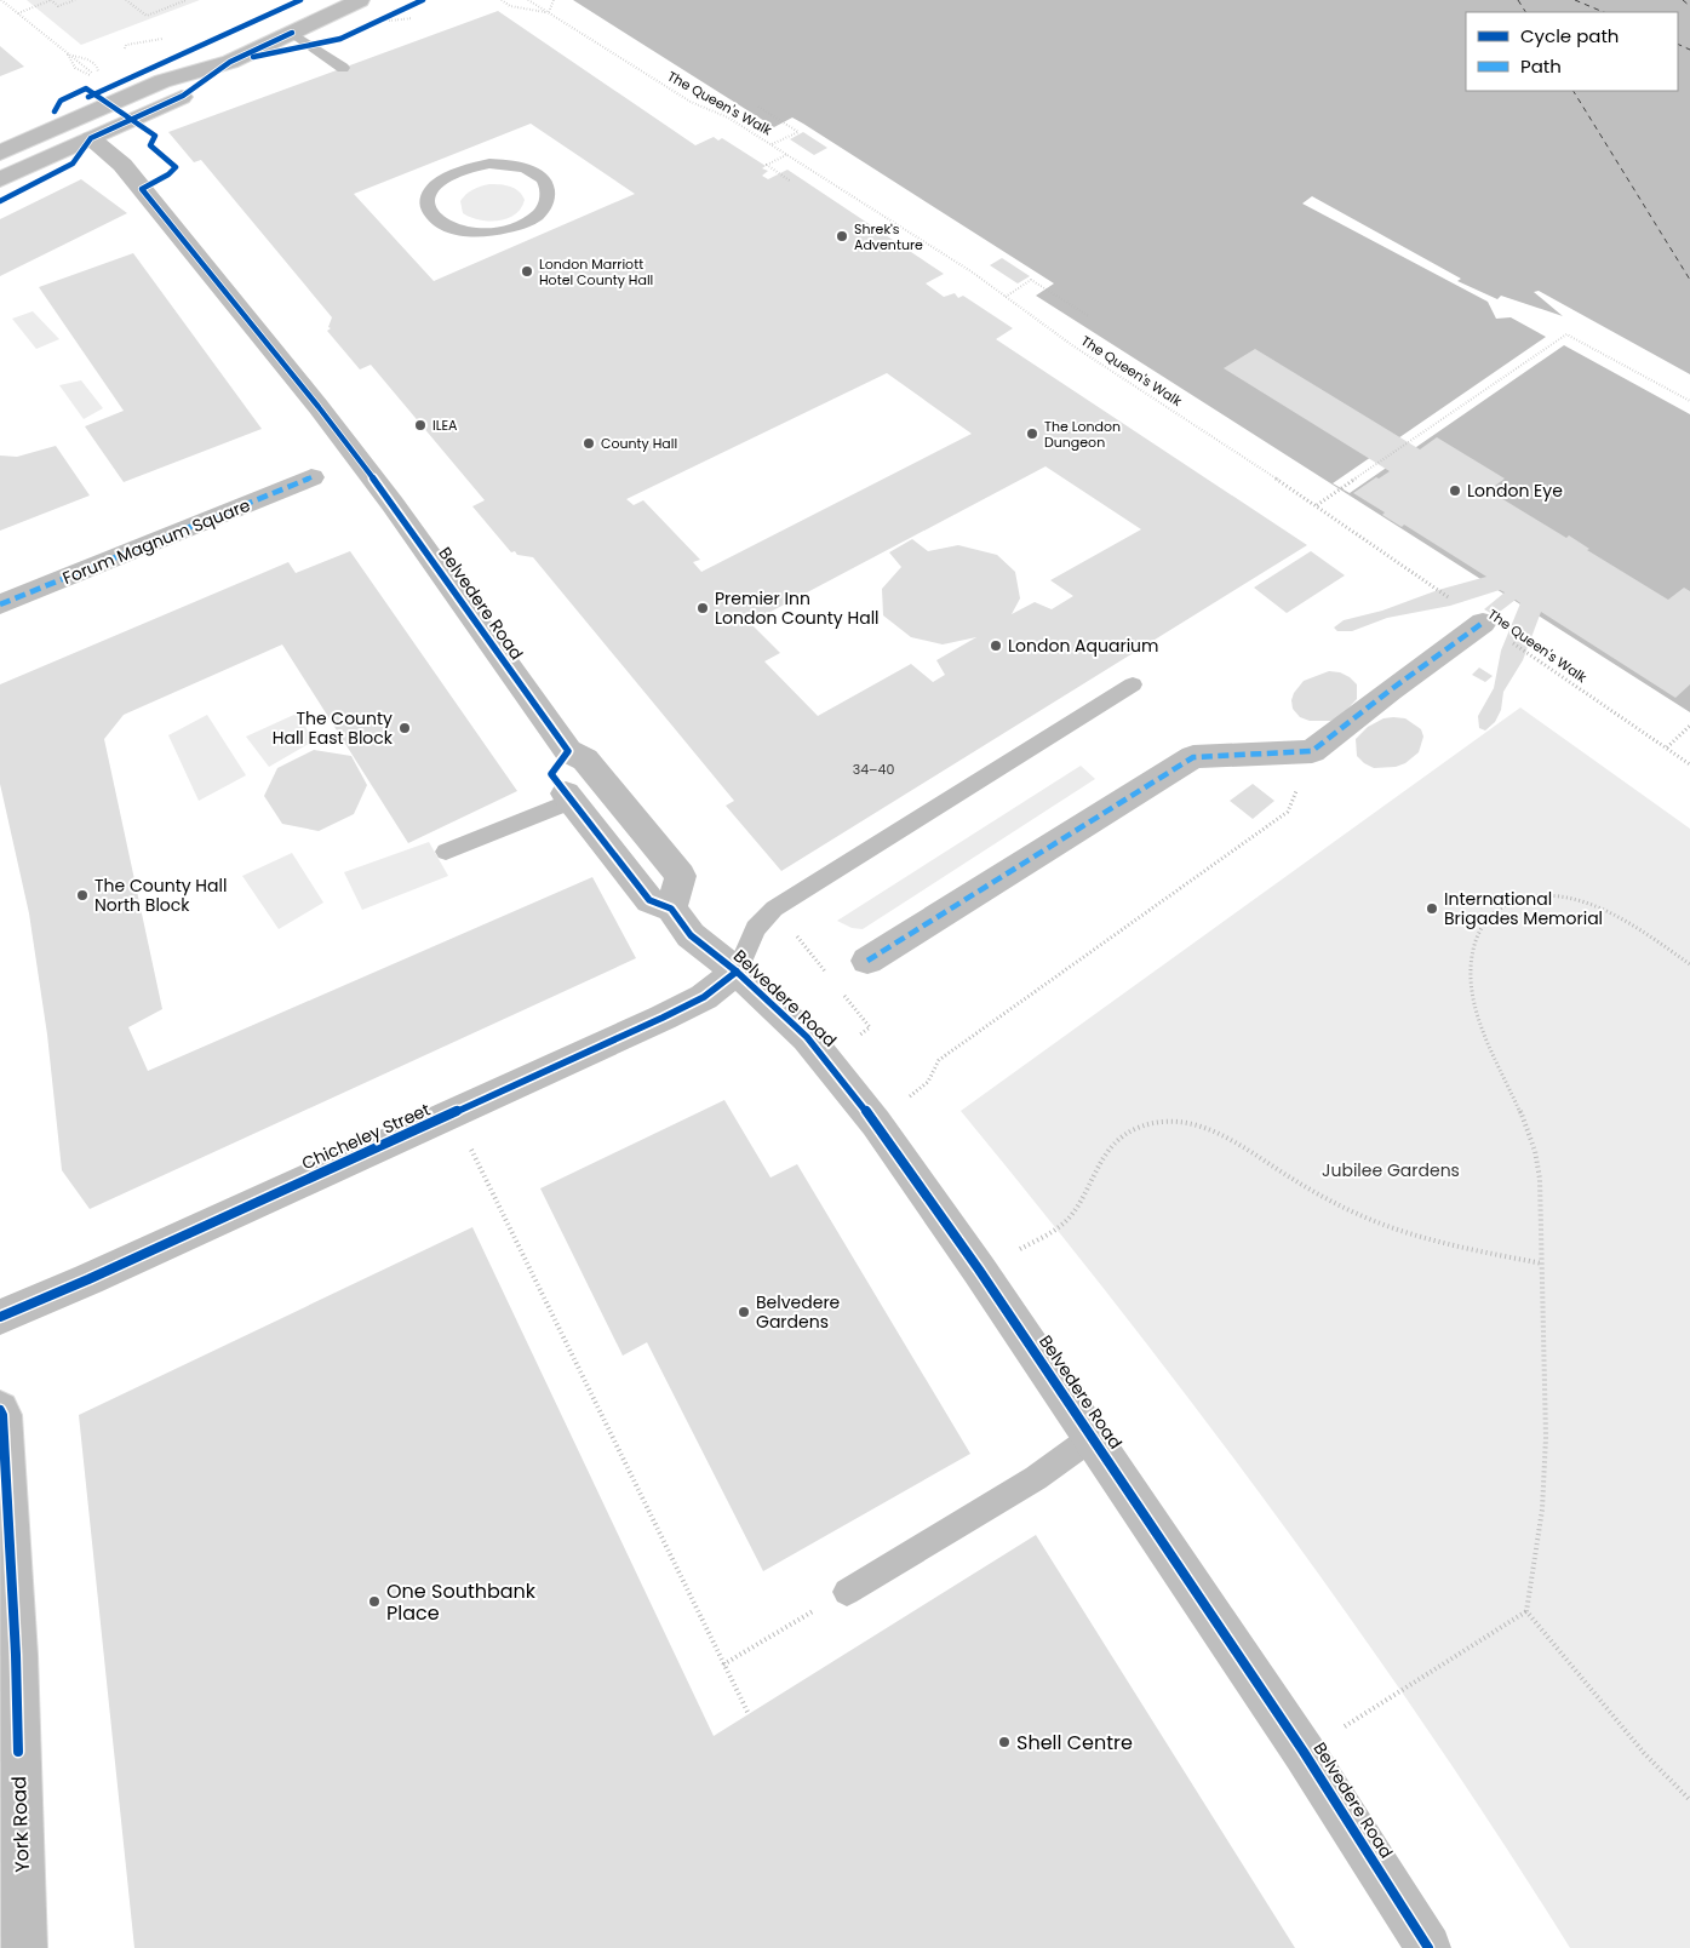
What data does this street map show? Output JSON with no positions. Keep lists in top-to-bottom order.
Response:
{
  "streets": {
    "street": [
      "Forum Magnum Square",
      "Belvedere Road",
      "Chicheley Street",
      "York Road"
    ],
    "path": ["The Queen's Walk"]
  },
  "crossings": [
    ["Belvedere Road", "Chicheley Street"]
  ],
  "parks": ["Jubilee Gardens"],
  "places": [
    "Shrek's Adventure",
    "London Marriott Hotel County Hall",
    "ILEA",
    "The London Dungeon",
    "County Hall",
    "London Eye",
    "Premier Inn London County Hall",
    "London Aquarium",
    "The County Hall East Block",
    "The County Hall North Block",
    "International Brigades Memorial",
    "Belvedere Gardens",
    "One Southbank Place",
    "Shell Centre"
  ],
  "house_numbers": ["34–40"],
  "legend": ["Cycle path", "Path"]
}
